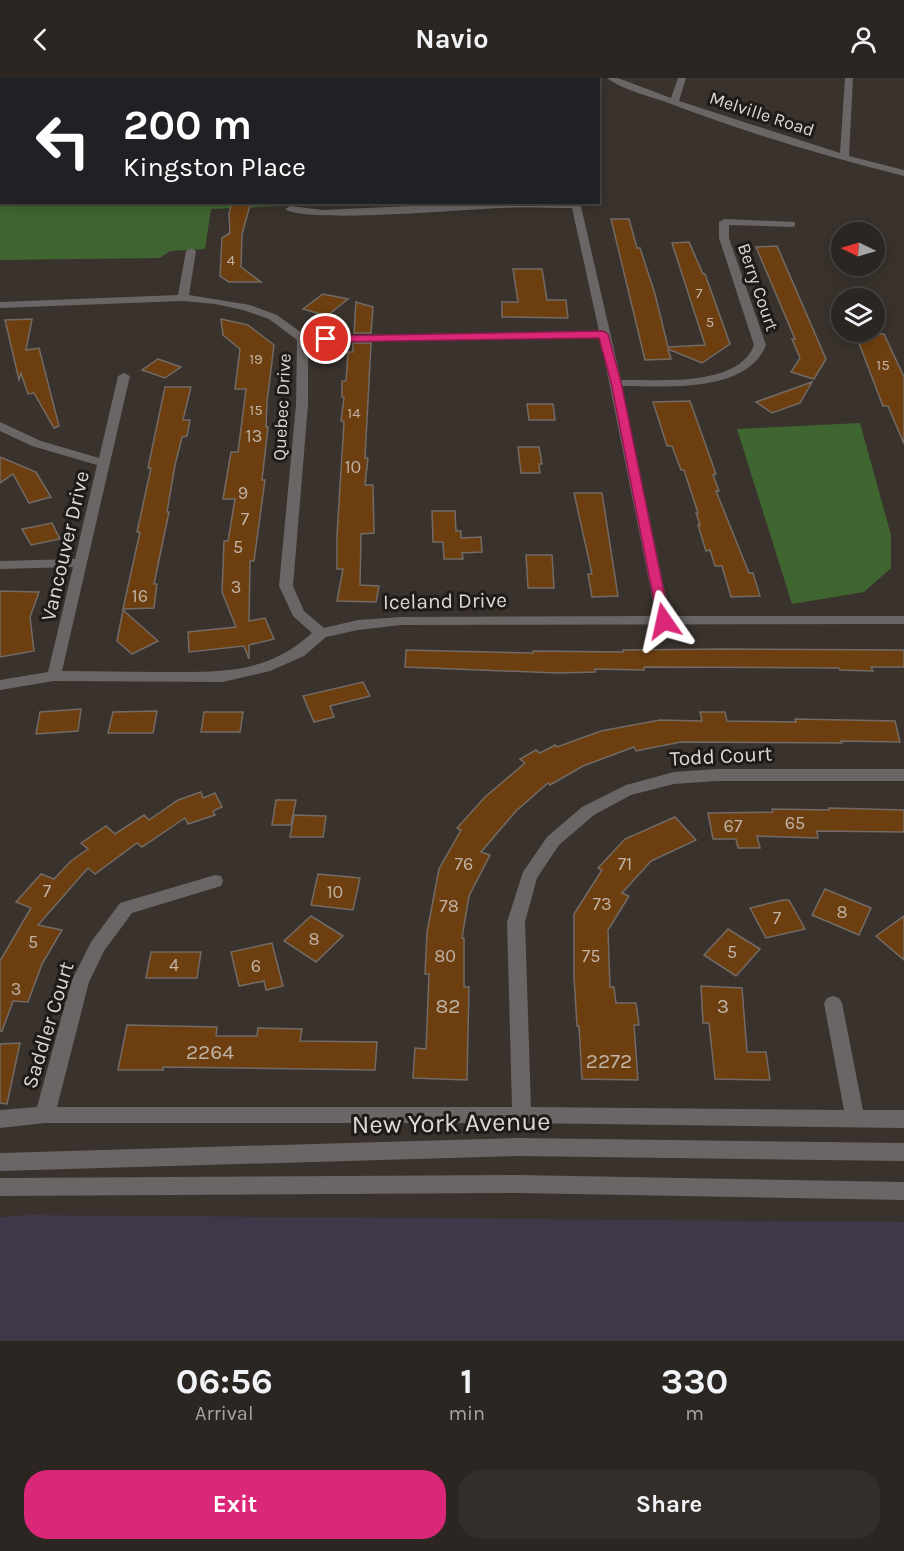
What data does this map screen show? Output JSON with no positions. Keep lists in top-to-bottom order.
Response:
{
  "streets": {
    "street": [
      "Melville Road",
      "Berry Court",
      "Quebec Drive",
      "Vancouver Drive",
      "Iceland Drive",
      "Todd Court",
      "Saddler Court",
      "New York Avenue"
    ]
  },
  "crossings": [
    ["Quebec Drive", "Iceland Drive"],
    ["Vancouver Drive", "Iceland Drive"]
  ],
  "house_numbers": [
    "4",
    "7",
    "5",
    "19",
    "15",
    "15",
    "14",
    "13",
    "10",
    "9",
    "7",
    "5",
    "3",
    "16",
    "65",
    "67",
    "76",
    "71",
    "7",
    "10",
    "73",
    "78",
    "8",
    "7",
    "8",
    "5",
    "5",
    "80",
    "75",
    "4",
    "6",
    "3",
    "82",
    "3",
    "2264",
    "2272"
  ],
  "north": "left",
  "page": {
    "header": "Navio",
    "turn": ["200 m", "Kingston Place"],
    "eta": [
      "06:56",
      "Arrival",
      "1",
      "min",
      "330",
      "m"
    ],
    "buttons": ["Exit", "Share"]
  }
}
